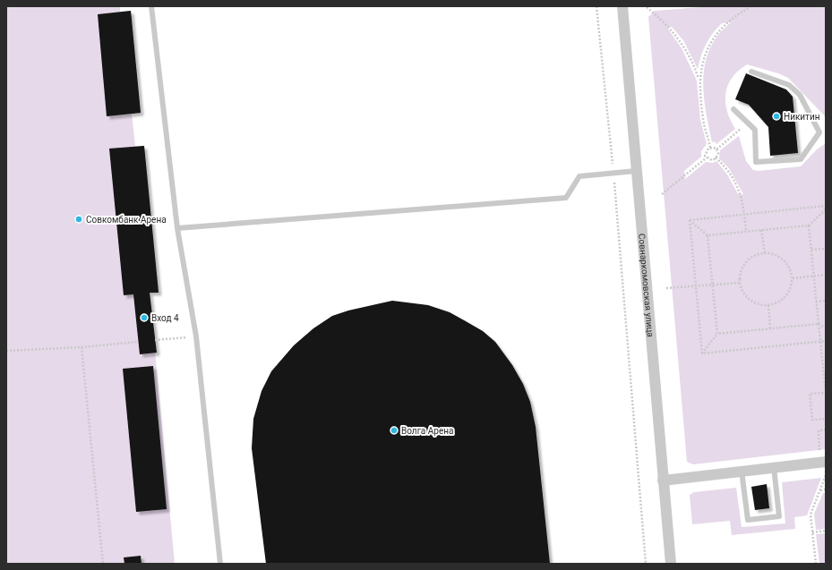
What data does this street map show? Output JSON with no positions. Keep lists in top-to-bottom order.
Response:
{
  "streets": {
    "street": ["Совнаркомовская улица"]
  },
  "places": [
    "Никитин",
    "Совкомбанк Арена",
    "Вход 4",
    "Волга Арена"
  ]
}
